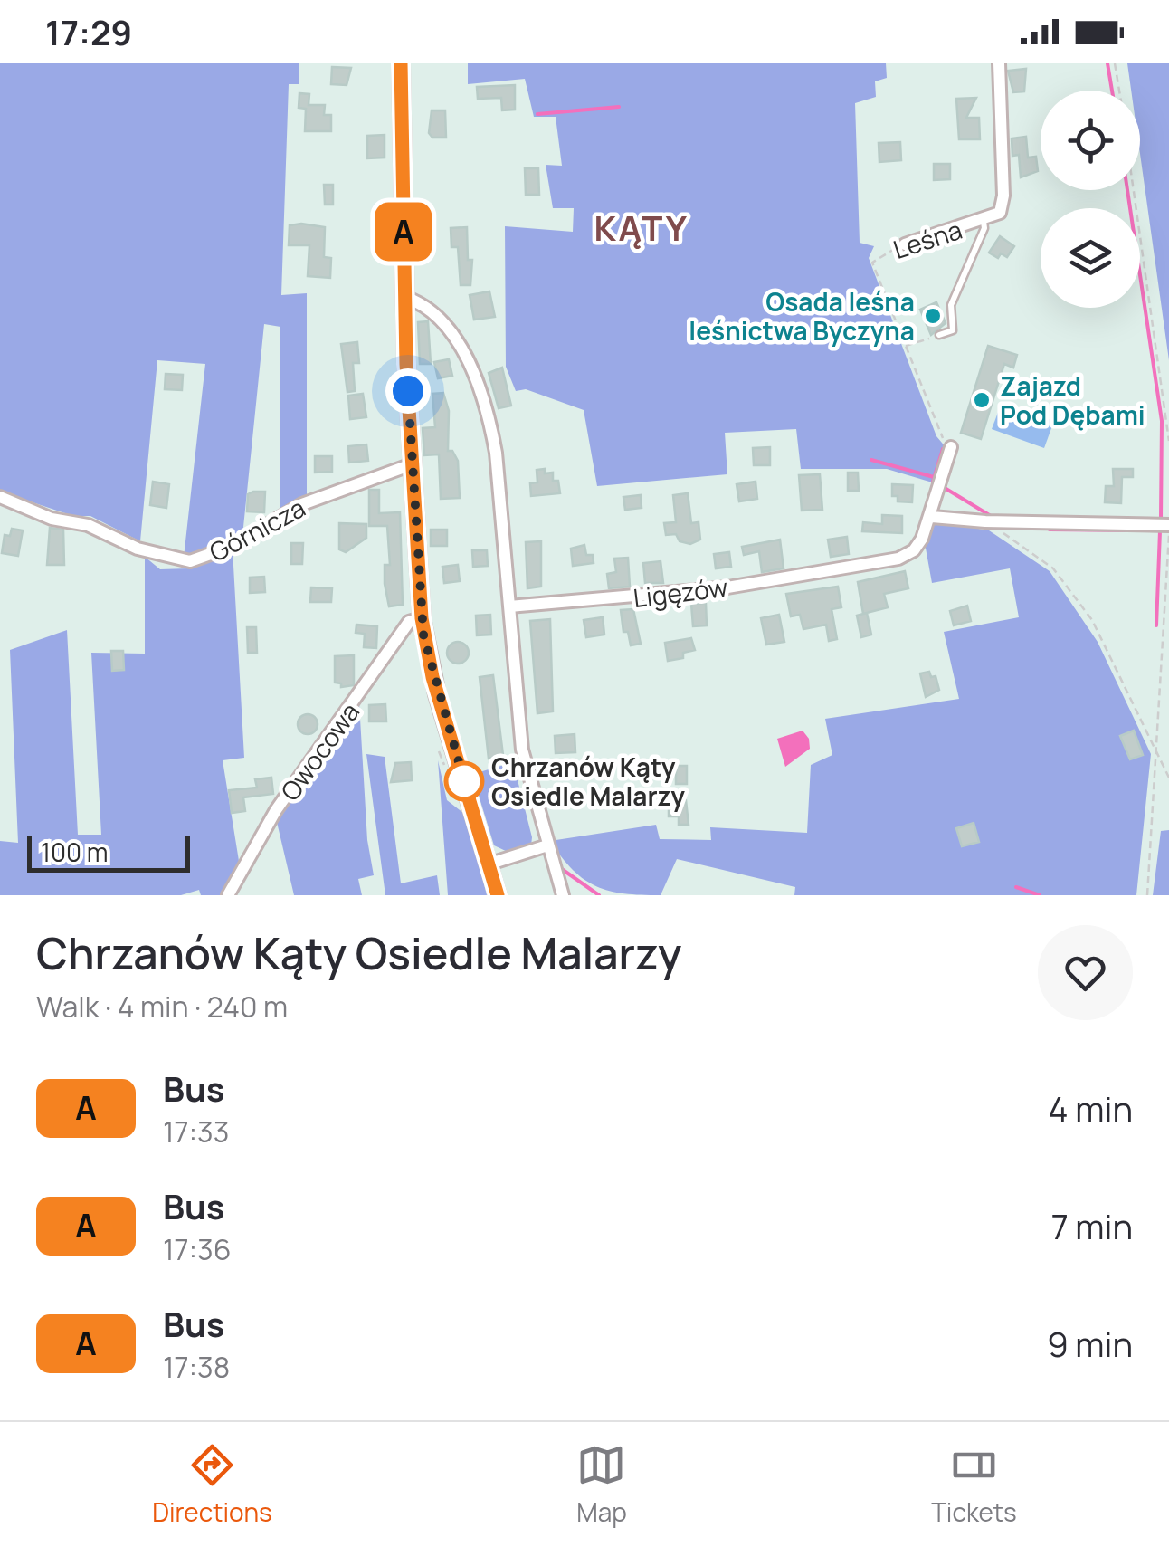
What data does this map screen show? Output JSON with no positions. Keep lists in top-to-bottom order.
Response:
{
  "streets": {
    "street": [
      "Leśna",
      "Górnicza",
      "Ligęzów",
      "Owocowa"
    ]
  },
  "districts": ["KĄTY"],
  "places": ["Osada leśna leśnictwa Byczyna", "Zajazd Pod Dębami", "Chrzanów Kąty Osiedle Malarzy"],
  "lines": ["bus line A"],
  "scale_bar": "100 m",
  "page": {
    "status": "17:29",
    "on_map": "A",
    "scale": "100 m",
    "heading": ["Chrzanów Kąty Osiedle Malarzy", "Walk · 4 min · 240 m"],
    "list": [
      {
        "mark": "A",
        "name": "Bus",
        "note": "17:33",
        "value": "4 min"
      },
      {
        "mark": "A",
        "name": "Bus",
        "note": "17:36",
        "value": "7 min"
      },
      {
        "mark": "A",
        "name": "Bus",
        "note": "17:38",
        "value": "9 min"
      }
    ],
    "tabs": ["Directions", "Map", "Tickets"]
  }
}
